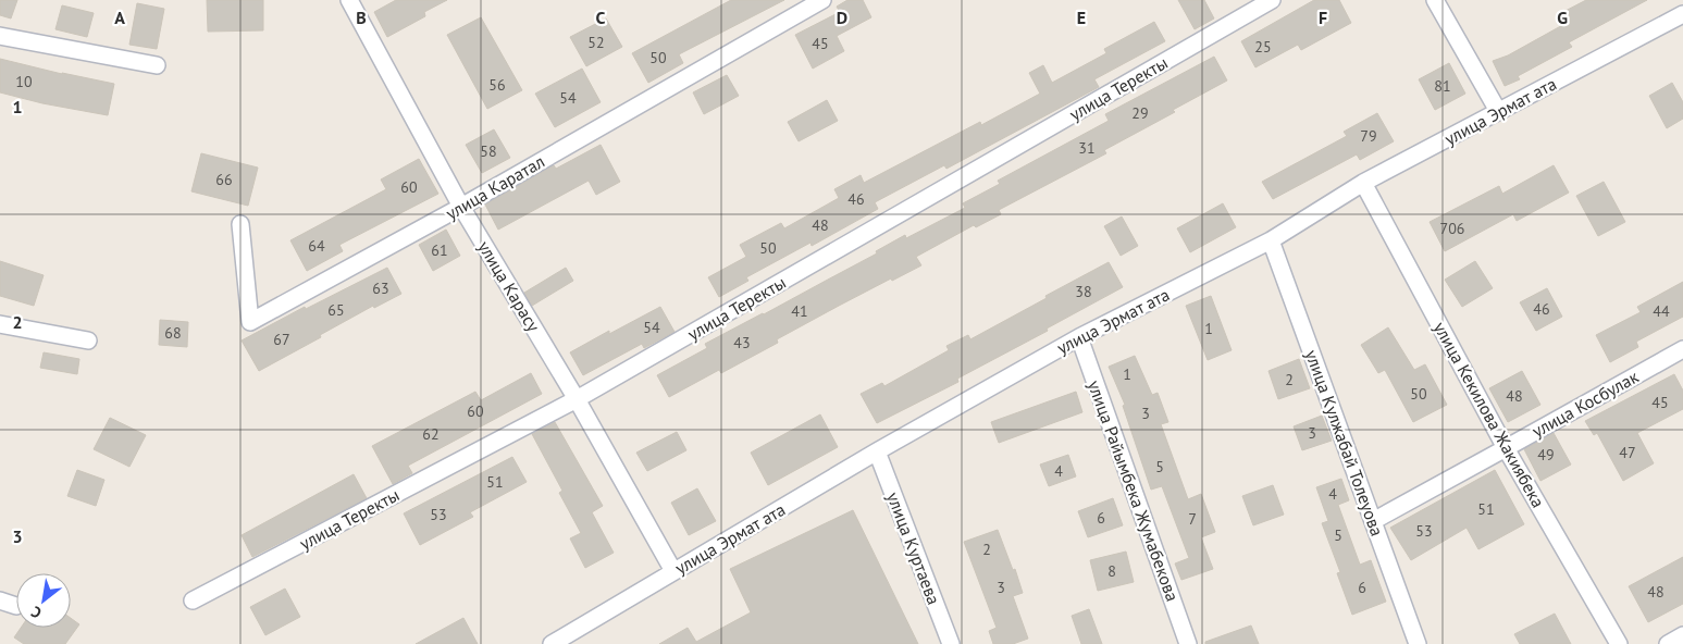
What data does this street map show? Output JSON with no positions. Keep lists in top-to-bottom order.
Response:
{
  "streets": {
    "street": [
      "улица Теректы",
      "улица Эрмат ата",
      "улица Каратал",
      "улица Карасу",
      "улица Косбулак",
      "улица Кекилова Жакиябека",
      "улица Кулжабай Толеуова",
      "улица Райымбека Жумабекова",
      "улица Куртаева"
    ]
  },
  "crossings": [
    ["улица Теректы", "улица Карасу"],
    ["улица Эрмат ата", "улица Карасу"],
    ["улица Эрмат ата", "улица Кекилова Жакиябека"],
    ["улица Эрмат ата", "улица Кулжабай Толеуова"],
    ["улица Эрмат ата", "улица Райымбека Жумабекова"],
    ["улица Эрмат ата", "улица Куртаева"],
    ["улица Каратал", "улица Карасу"],
    ["улица Косбулак", "улица Кекилова Жакиябека"],
    ["улица Косбулак", "улица Кулжабай Толеуова"]
  ],
  "house_numbers": [
    "52",
    "45",
    "25",
    "50",
    "10",
    "56",
    "81",
    "54",
    "29",
    "79",
    "31",
    "58",
    "66",
    "60",
    "46",
    "48",
    "706",
    "64",
    "50",
    "61",
    "63",
    "38",
    "46",
    "65",
    "41",
    "44",
    "54",
    "1",
    "68",
    "67",
    "43",
    "1",
    "2",
    "50",
    "48",
    "45",
    "60",
    "3",
    "3",
    "62",
    "47",
    "49",
    "5",
    "4",
    "51",
    "4",
    "51",
    "53",
    "6",
    "7",
    "53",
    "5",
    "2",
    "8",
    "3",
    "6",
    "48"
  ],
  "north": "bottom left",
  "grid": {
    "columns": [
      "A",
      "B",
      "C",
      "D",
      "E",
      "F",
      "G"
    ],
    "rows": ["1", "2", "3"]
  }
}
